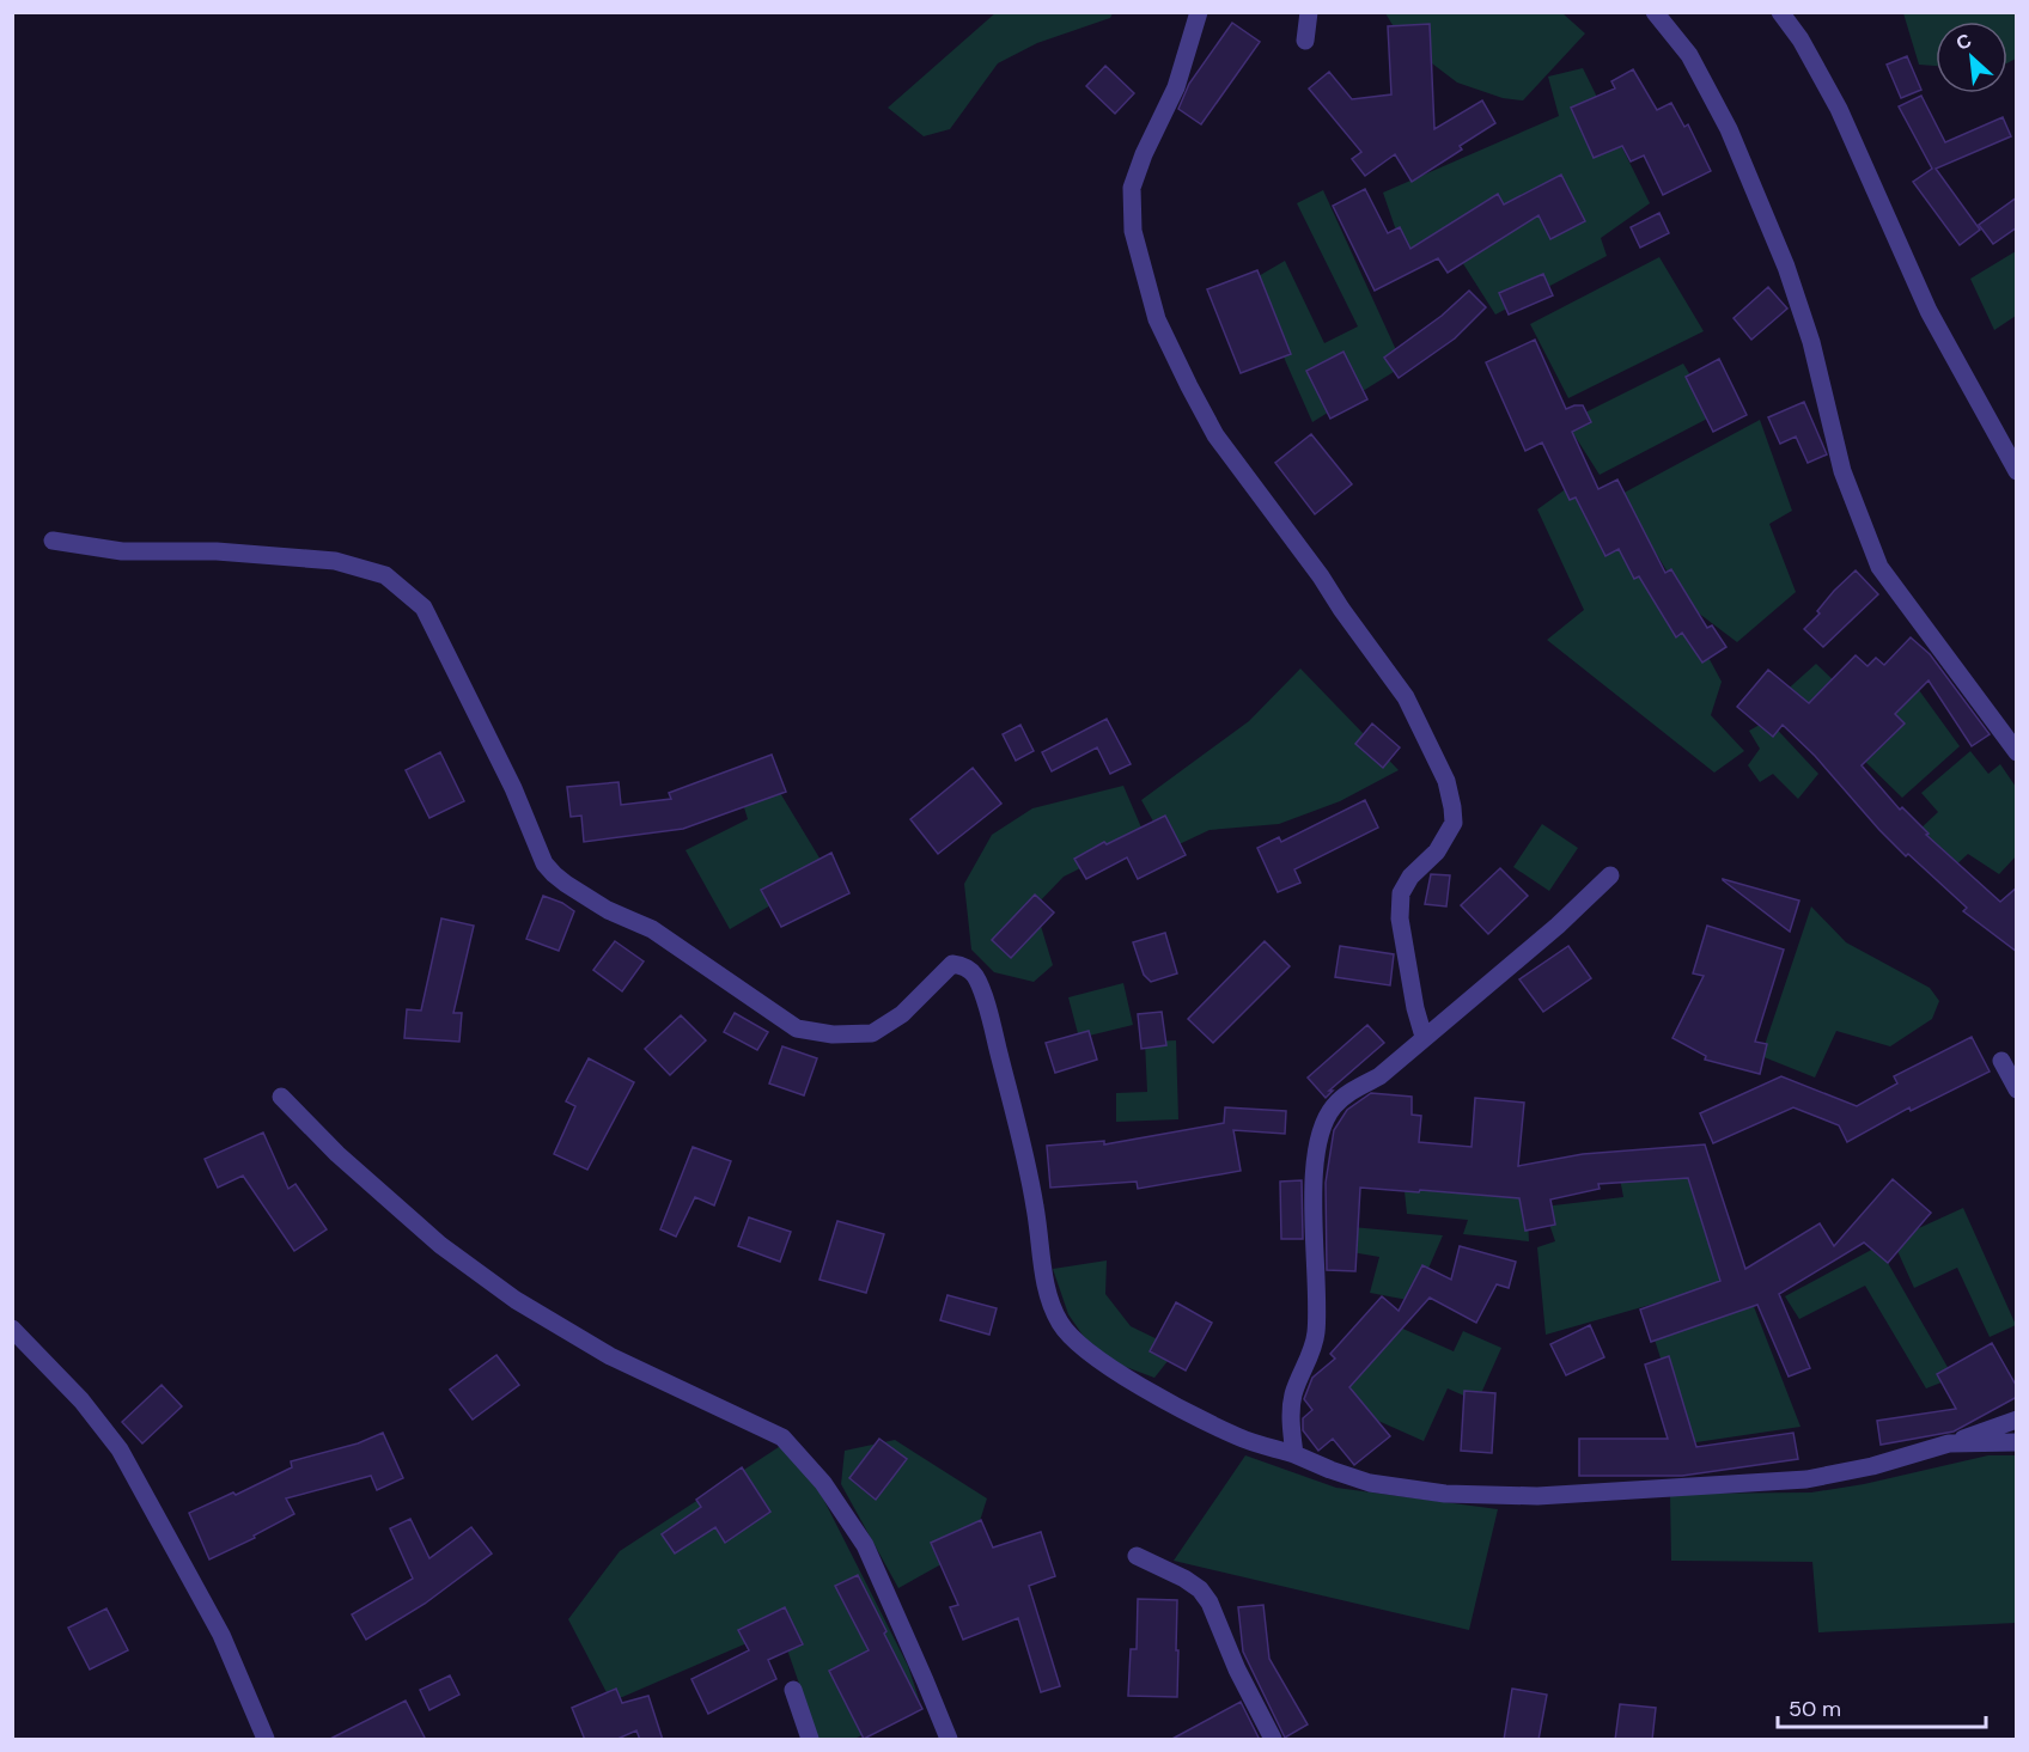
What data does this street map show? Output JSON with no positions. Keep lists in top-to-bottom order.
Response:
{
  "scale_bar": "50 m",
  "north": "top left"
}
